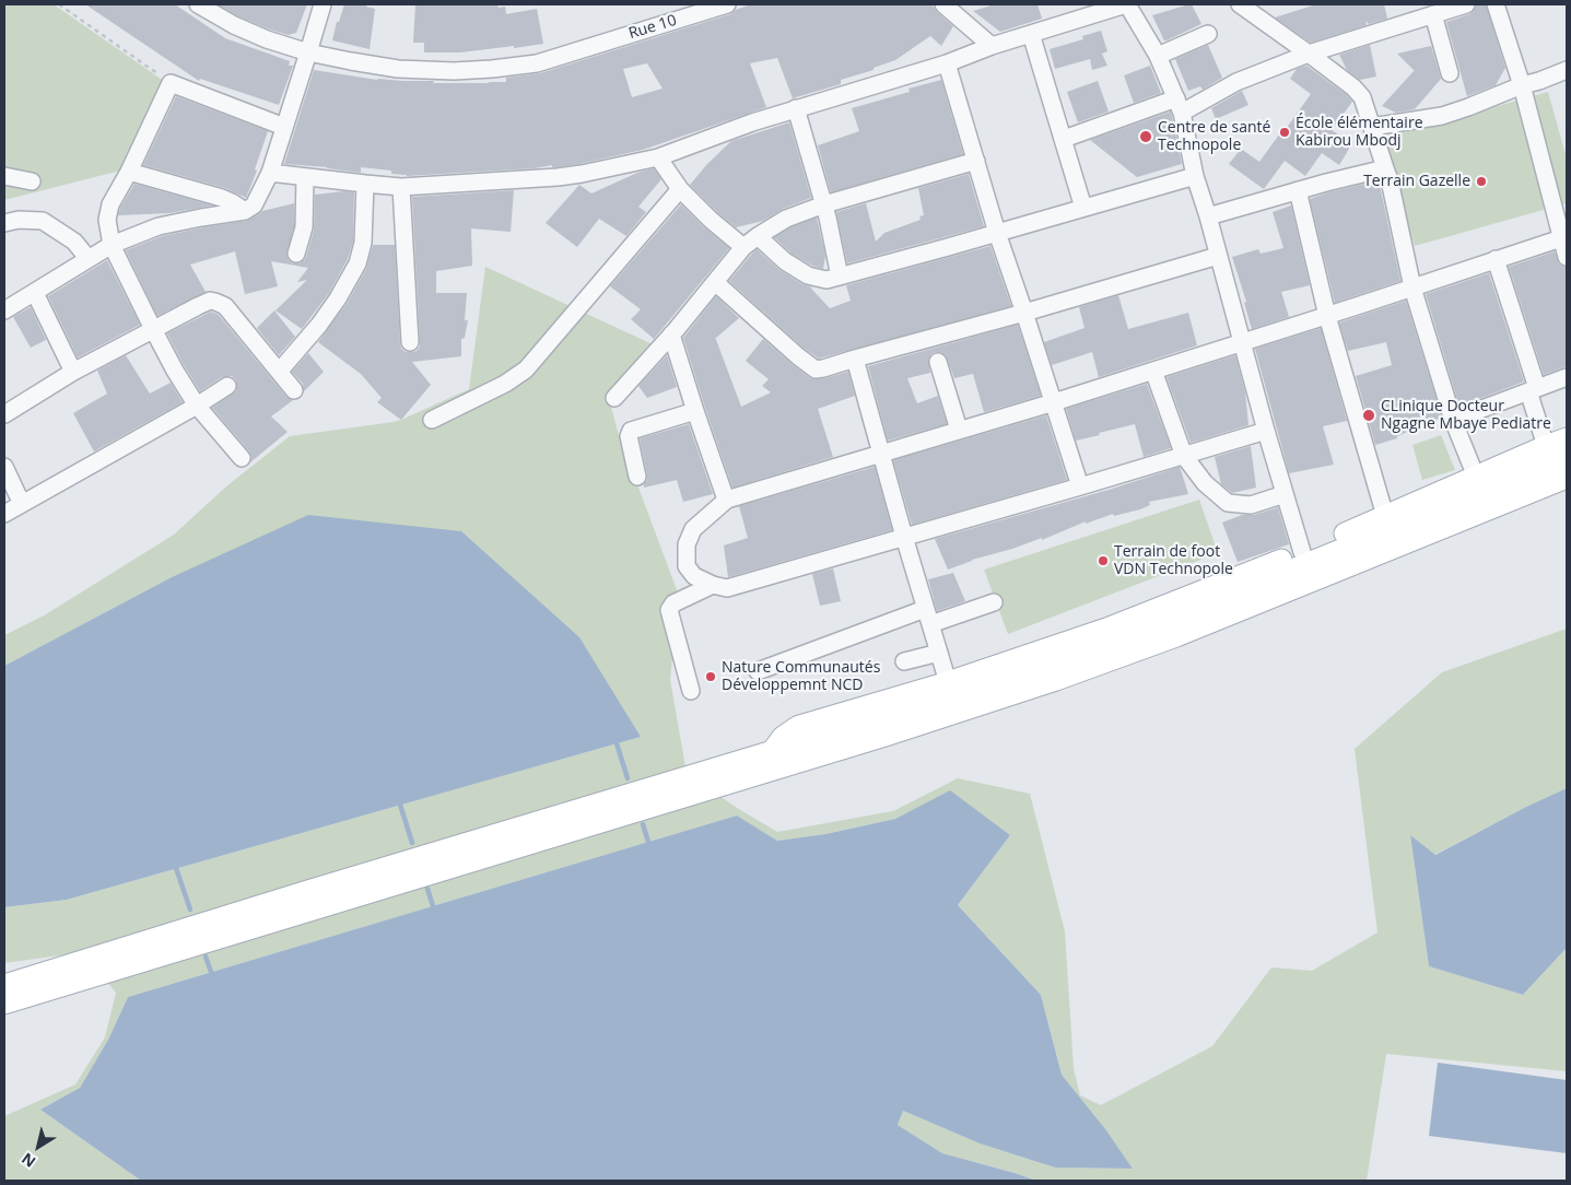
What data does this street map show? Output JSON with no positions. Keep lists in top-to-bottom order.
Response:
{
  "streets": {
    "street": ["Rue 10"]
  },
  "places": [
    "École élémentaire Kabirou Mbodj",
    "Centre de santé Technopole",
    "Terrain Gazelle",
    "CLinique Docteur Ngagne Mbaye Pediatre",
    "Terrain de foot VDN Technopole",
    "Nature Communautés Développemnt NCD"
  ],
  "north": "bottom left"
}
